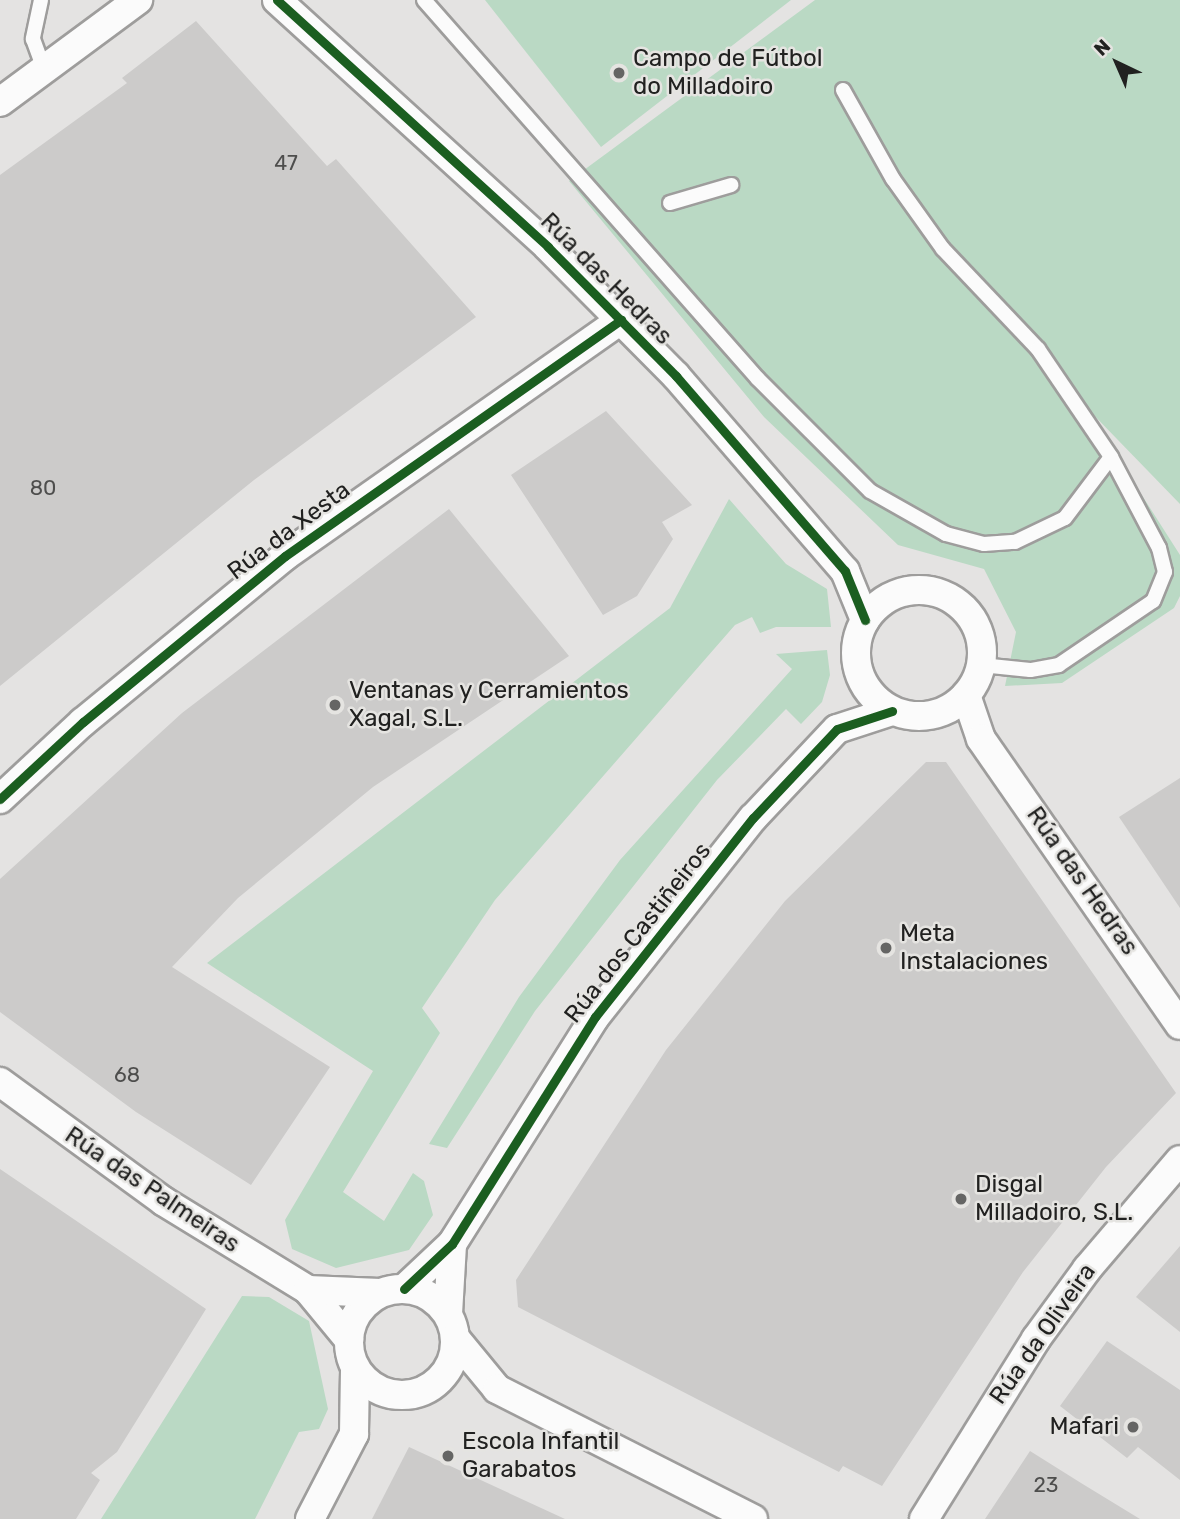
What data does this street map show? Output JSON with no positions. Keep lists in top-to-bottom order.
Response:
{
  "streets": {
    "street": [
      "Rúa das Hedras",
      "Rúa da Xesta",
      "Rúa dos Castiñeiros",
      "Rúa das Palmeiras",
      "Rúa da Oliveira"
    ]
  },
  "crossings": [
    ["Rúa das Hedras", "Rúa da Xesta"],
    ["Rúa das Hedras", "Rúa dos Castiñeiros"],
    ["Rúa dos Castiñeiros", "Rúa das Palmeiras"]
  ],
  "places": [
    "Campo de Fútbol do Milladoiro",
    "Ventanas y Cerramientos Xagal, S.L.",
    "Meta Instalaciones",
    "Disgal Milladoiro, S.L.",
    "Mafari",
    "Escola Infantil Garabatos"
  ],
  "house_numbers": [
    "47",
    "80",
    "68",
    "23"
  ],
  "north": "top left"
}
